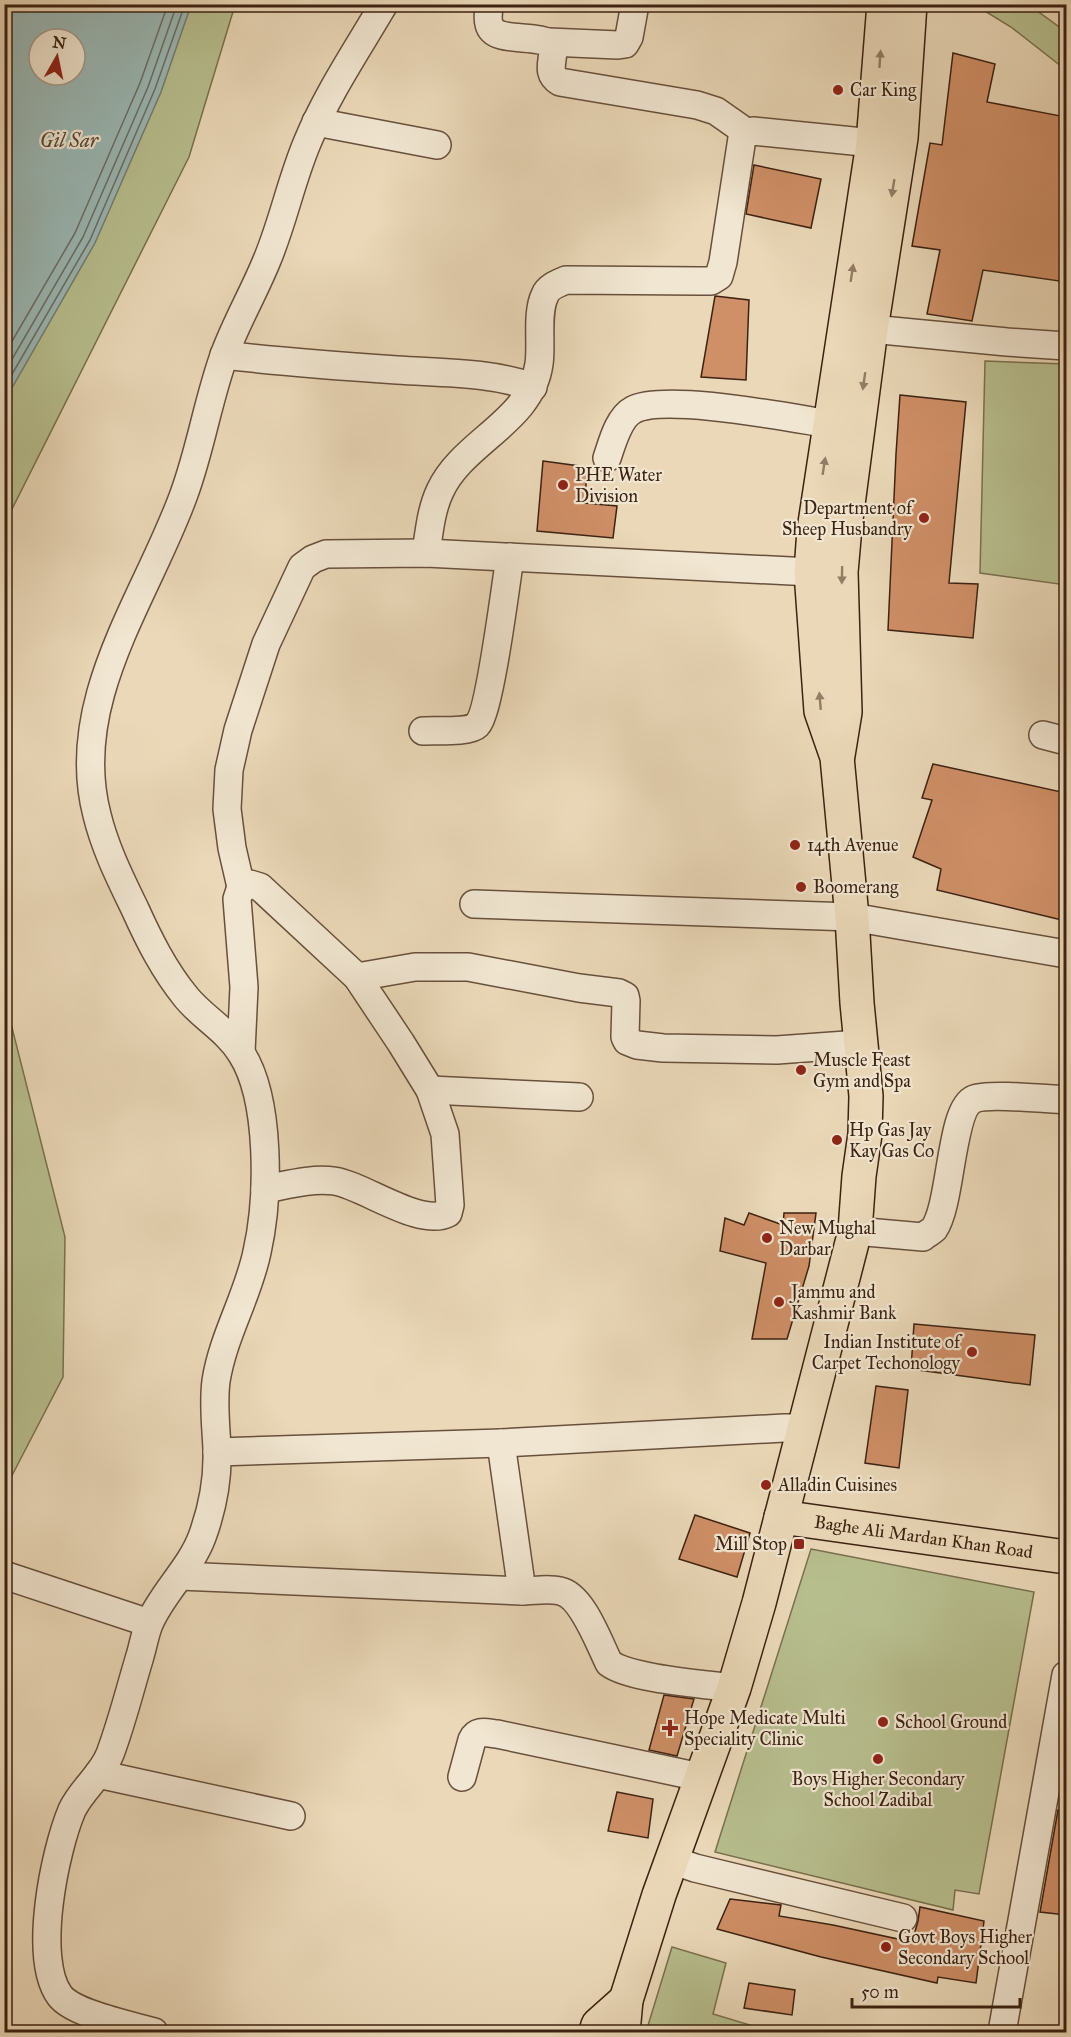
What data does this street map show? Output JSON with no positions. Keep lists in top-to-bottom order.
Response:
{
  "streets": {
    "main road": ["Baghe Ali Mardan Khan Road"]
  },
  "water": ["Gil Sar"],
  "places": {
    "other": [
      "Car King",
      "PHE Water Division",
      "Department of Sheep Husbandry",
      "14th Avenue",
      "Boomerang",
      "Muscle Feast Gym and Spa",
      "Hp Gas Jay Kay Gas Co",
      "New Mughal Darbar",
      "Jammu and Kashmir Bank",
      "Indian Institute of Carpet Techonology",
      "Alladin Cuisines",
      "School Ground",
      "Boys Higher Secondary School Zadibal",
      "Govt Boys Higher Secondary School"
    ],
    "transit": ["Mill Stop"],
    "health": ["Hope Medicate Multi Speciality Clinic"]
  },
  "scale_bar": "50 m",
  "north": "top"
}
